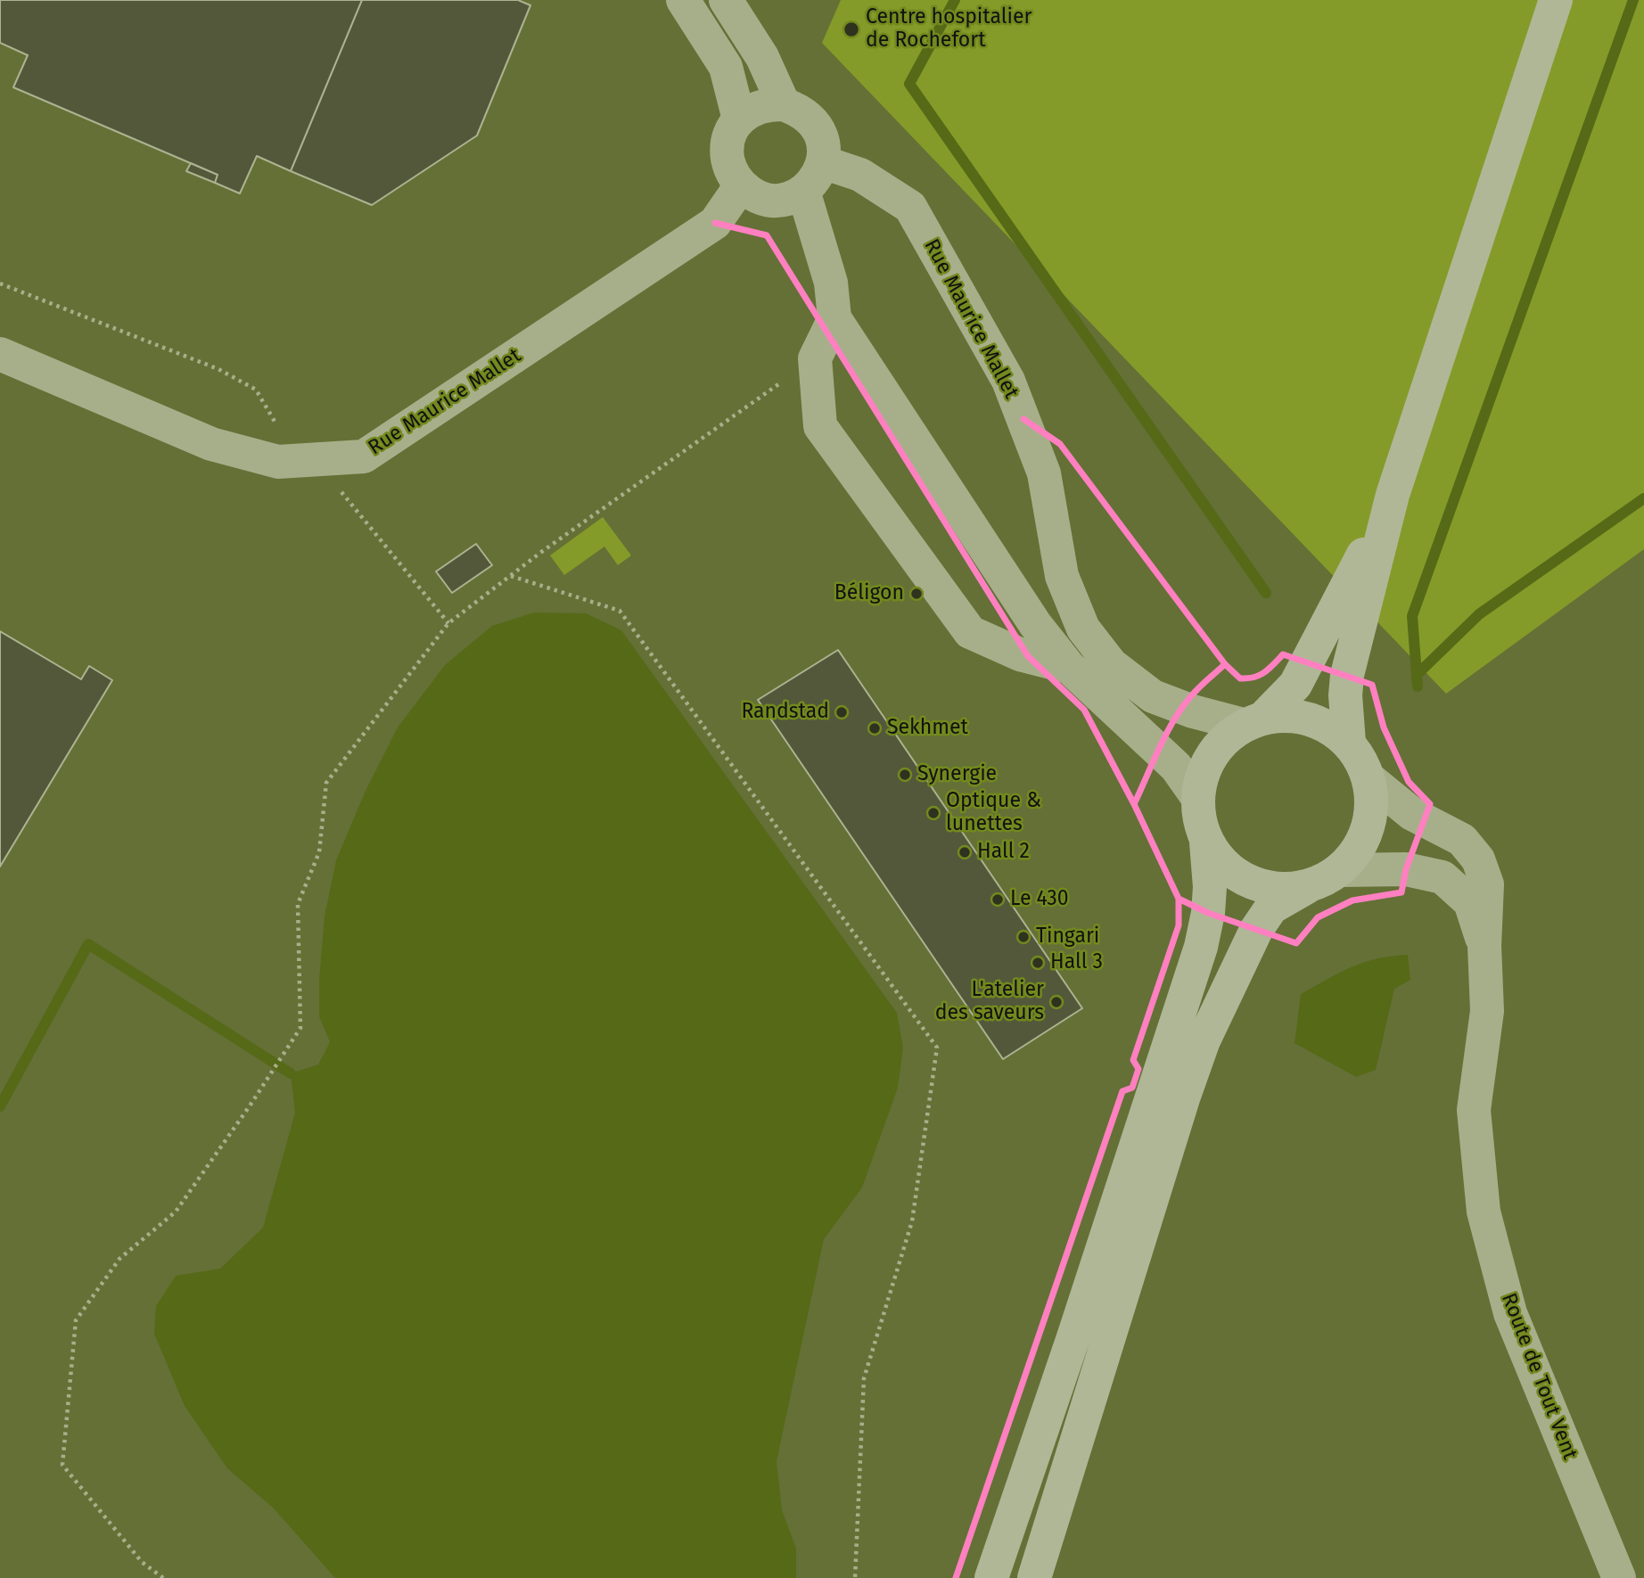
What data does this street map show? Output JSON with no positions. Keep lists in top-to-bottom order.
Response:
{
  "streets": {
    "street": ["Rue Maurice Mallet", "Route de Tout Vent"]
  },
  "places": [
    "Centre hospitalier de Rochefort",
    "Béligon",
    "Randstad",
    "Sekhmet",
    "Synergie",
    "Optique & lunettes",
    "Hall 2",
    "Le 430",
    "Tingari",
    "Hall 3",
    "L'atelier des saveurs"
  ]
}
